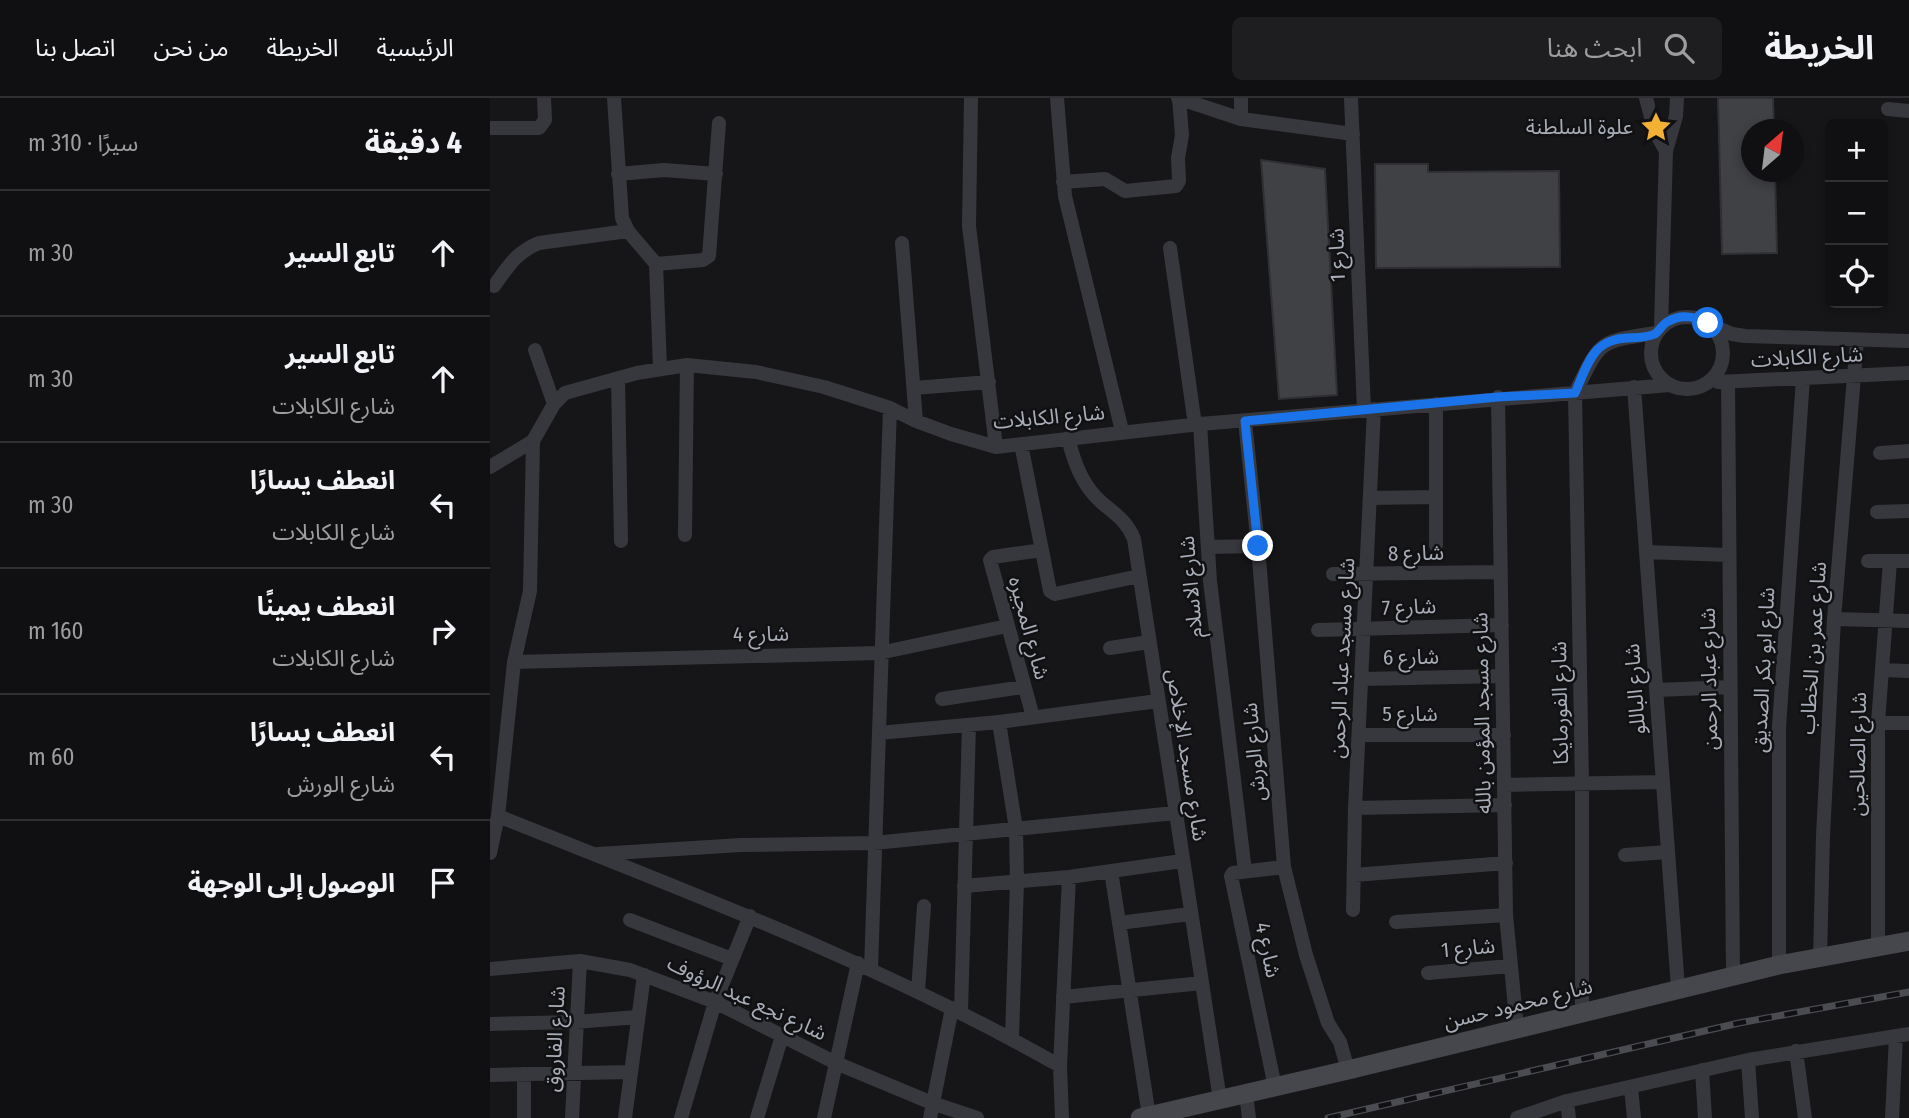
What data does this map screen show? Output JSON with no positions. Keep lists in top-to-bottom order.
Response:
{
  "streets": {
    "street": [
      "شارع 1",
      "شارع الكابلات",
      "شارع 8",
      "شارع الاسلام",
      "شارع 7",
      "شارع المجيره",
      "شارع 4",
      "شارع عمر بن الخطاب",
      "شارع 6",
      "شارع مسجد عباد الرحمن",
      "شارع ابو بكر الصديق",
      "شارع عباد الرحمن",
      "شارع الباللو",
      "شارع الفورمايكا",
      "شارع مسجد المؤمن بالله",
      "شارع 5",
      "شارع الورش",
      "شارع الصالحين",
      "شارع مسجد الإخلاص",
      "شارع نجع عبد الرؤوف",
      "شارع محمود حسن",
      "شارع الفاروق"
    ]
  },
  "crossings": [
    ["شارع 1", "شارع الكابلات"],
    ["شارع 1", "شارع مسجد عباد الرحمن"],
    ["شارع 1", "شارع مسجد المؤمن بالله"],
    ["شارع الكابلات", "شارع الاسلام"],
    ["شارع الكابلات", "شارع عمر بن الخطاب"],
    ["شارع الكابلات", "شارع مسجد عباد الرحمن"],
    ["شارع الكابلات", "شارع ابو بكر الصديق"],
    ["شارع الكابلات", "شارع عباد الرحمن"],
    ["شارع الكابلات", "شارع الباللو"],
    ["شارع الكابلات", "شارع الفورمايكا"],
    ["شارع الكابلات", "شارع مسجد المؤمن بالله"],
    ["شارع الكابلات", "شارع الورش"],
    ["شارع الكابلات", "شارع مسجد الإخلاص"],
    ["شارع 8", "شارع مسجد عباد الرحمن"],
    ["شارع 8", "شارع مسجد المؤمن بالله"],
    ["شارع الاسلام", "شارع 4"],
    ["شارع 7", "شارع مسجد عباد الرحمن"],
    ["شارع 7", "شارع مسجد المؤمن بالله"],
    ["شارع المجيره", "شارع 4"],
    ["شارع 4", "شارع محمود حسن"],
    ["شارع عمر بن الخطاب", "شارع محمود حسن"],
    ["شارع 6", "شارع مسجد عباد الرحمن"],
    ["شارع 6", "شارع مسجد المؤمن بالله"],
    ["شارع مسجد عباد الرحمن", "شارع 5"],
    ["شارع ابو بكر الصديق", "شارع محمود حسن"],
    ["شارع عباد الرحمن", "شارع محمود حسن"],
    ["شارع الباللو", "شارع محمود حسن"],
    ["شارع الفورمايكا", "شارع محمود حسن"],
    ["شارع مسجد المؤمن بالله", "شارع 5"],
    ["شارع مسجد المؤمن بالله", "شارع محمود حسن"],
    ["شارع الورش", "شارع محمود حسن"],
    ["شارع الصالحين", "شارع محمود حسن"],
    ["شارع مسجد الإخلاص", "شارع محمود حسن"],
    ["شارع نجع عبد الرؤوف", "شارع الفاروق"]
  ],
  "places": {
    "place": ["علوة السلطنة"]
  },
  "north": "top right",
  "page": {
    "header": "الخريطة",
    "search": "ابحث هنا",
    "nav": [
      "الرئيسية",
      "الخريطة",
      "من نحن",
      "اتصل بنا"
    ],
    "heading": ["4 دقيقة", "سيرًا · 310 m"],
    "map_buttons": ["+", "−"],
    "list": [
      ["تابع السير", "30 m"],
      ["تابع السير", "شارع الكابلات", "30 m"],
      ["انعطف يسارًا", "شارع الكابلات", "30 m"],
      ["انعطف يمينًا", "شارع الكابلات", "160 m"],
      ["انعطف يسارًا", "شارع الورش", "60 m"],
      "الوصول إلى الوجهة"
    ]
  }
}
